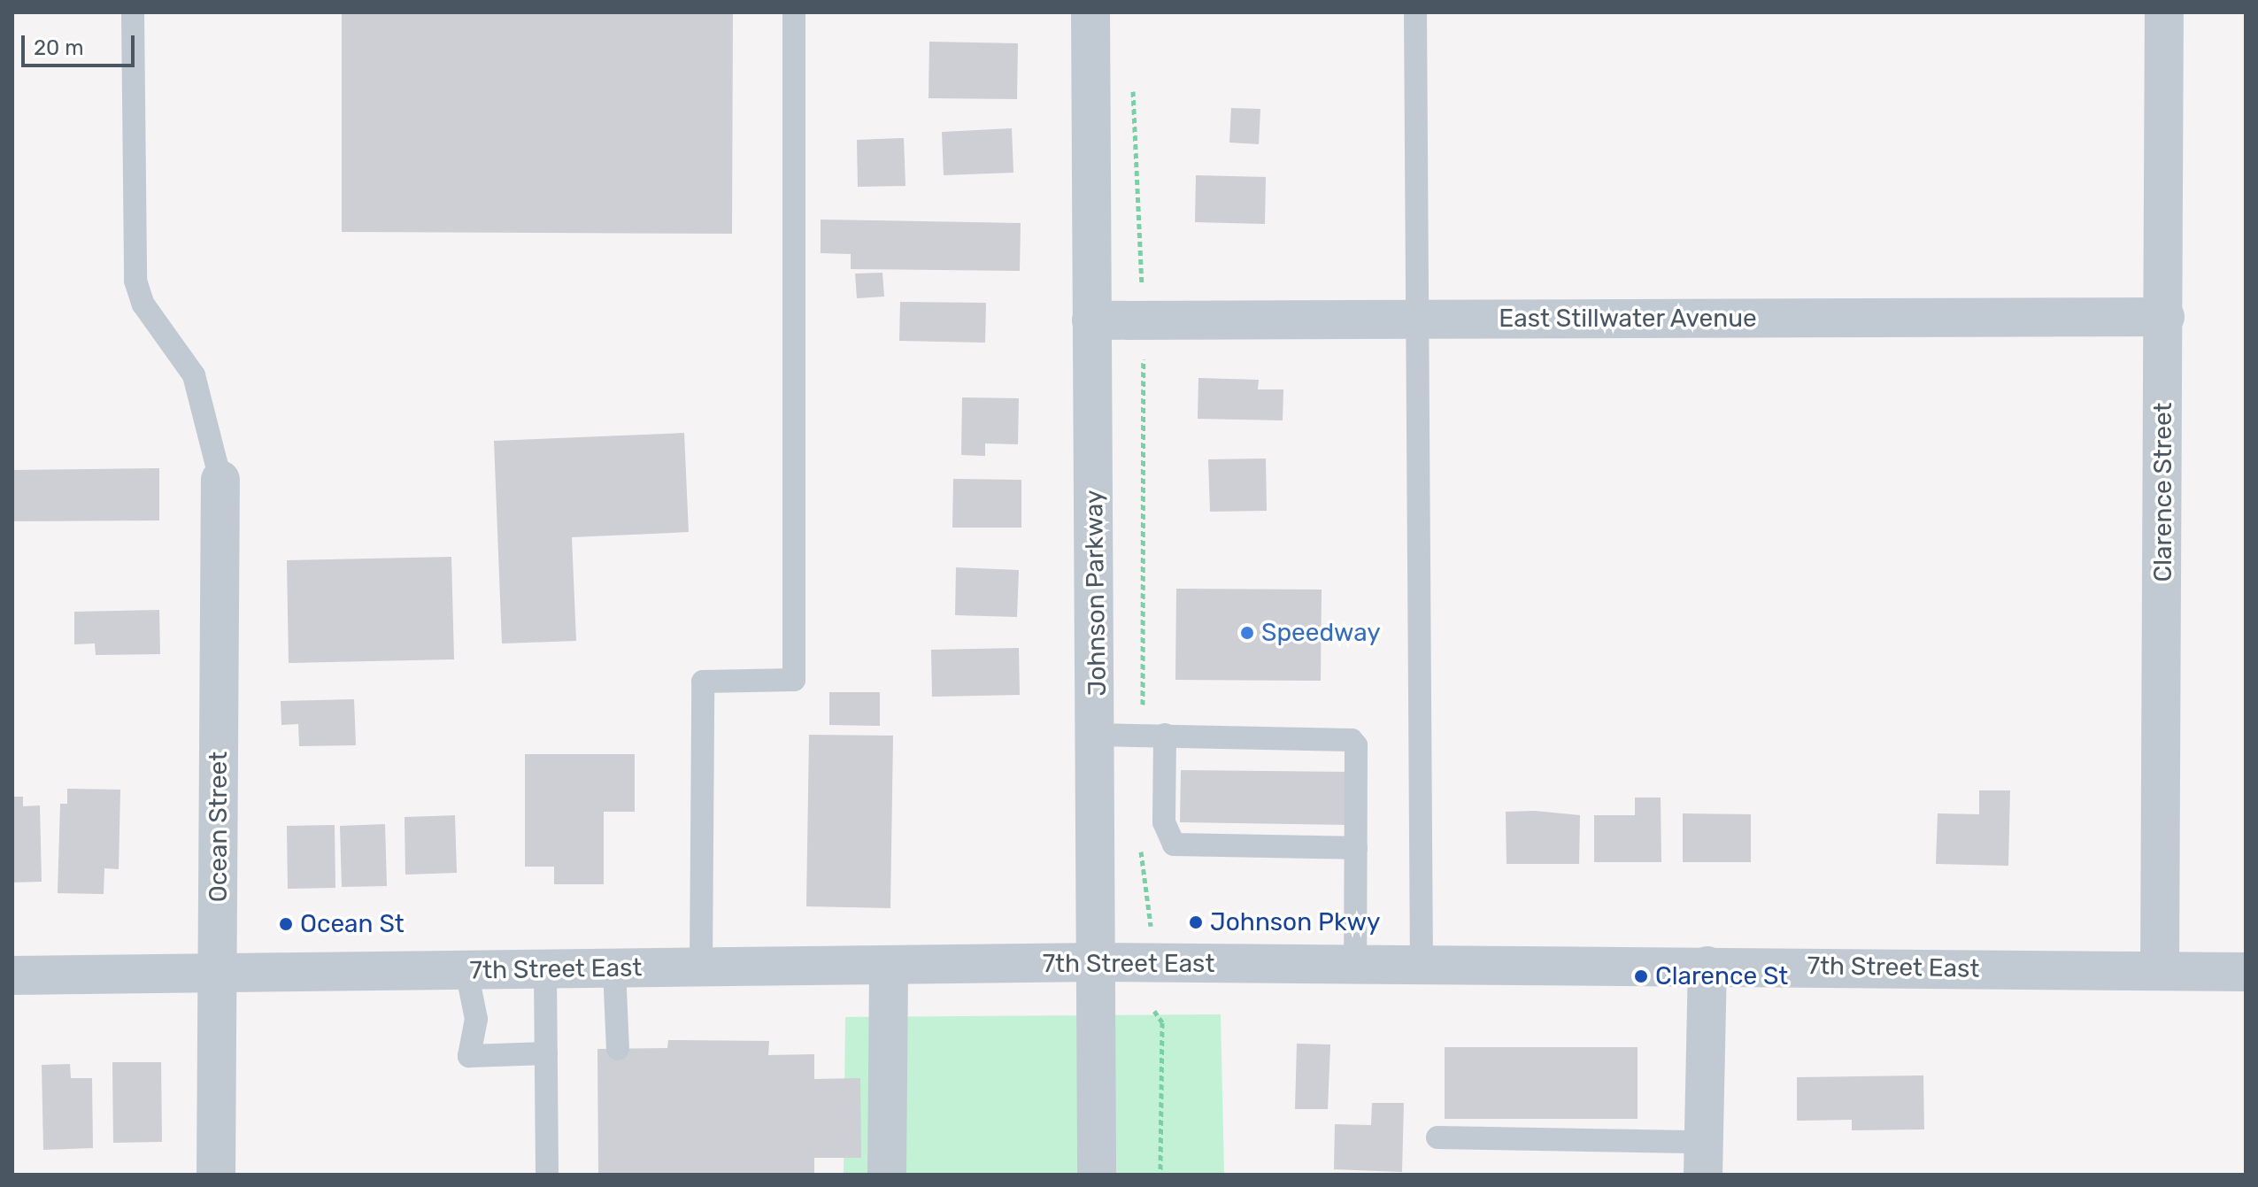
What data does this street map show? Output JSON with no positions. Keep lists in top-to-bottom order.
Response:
{
  "streets": {
    "street": [
      "East Stillwater Avenue",
      "Clarence Street",
      "Johnson Parkway",
      "Ocean Street",
      "7th Street East"
    ]
  },
  "crossings": [
    ["East Stillwater Avenue", "Clarence Street"],
    ["East Stillwater Avenue", "Johnson Parkway"],
    ["Clarence Street", "7th Street East"],
    ["Johnson Parkway", "7th Street East"],
    ["Ocean Street", "7th Street East"]
  ],
  "places": [
    "Speedway",
    "Johnson Pkwy",
    "Ocean St",
    "Clarence St"
  ],
  "scale_bar": "20 m"
}
